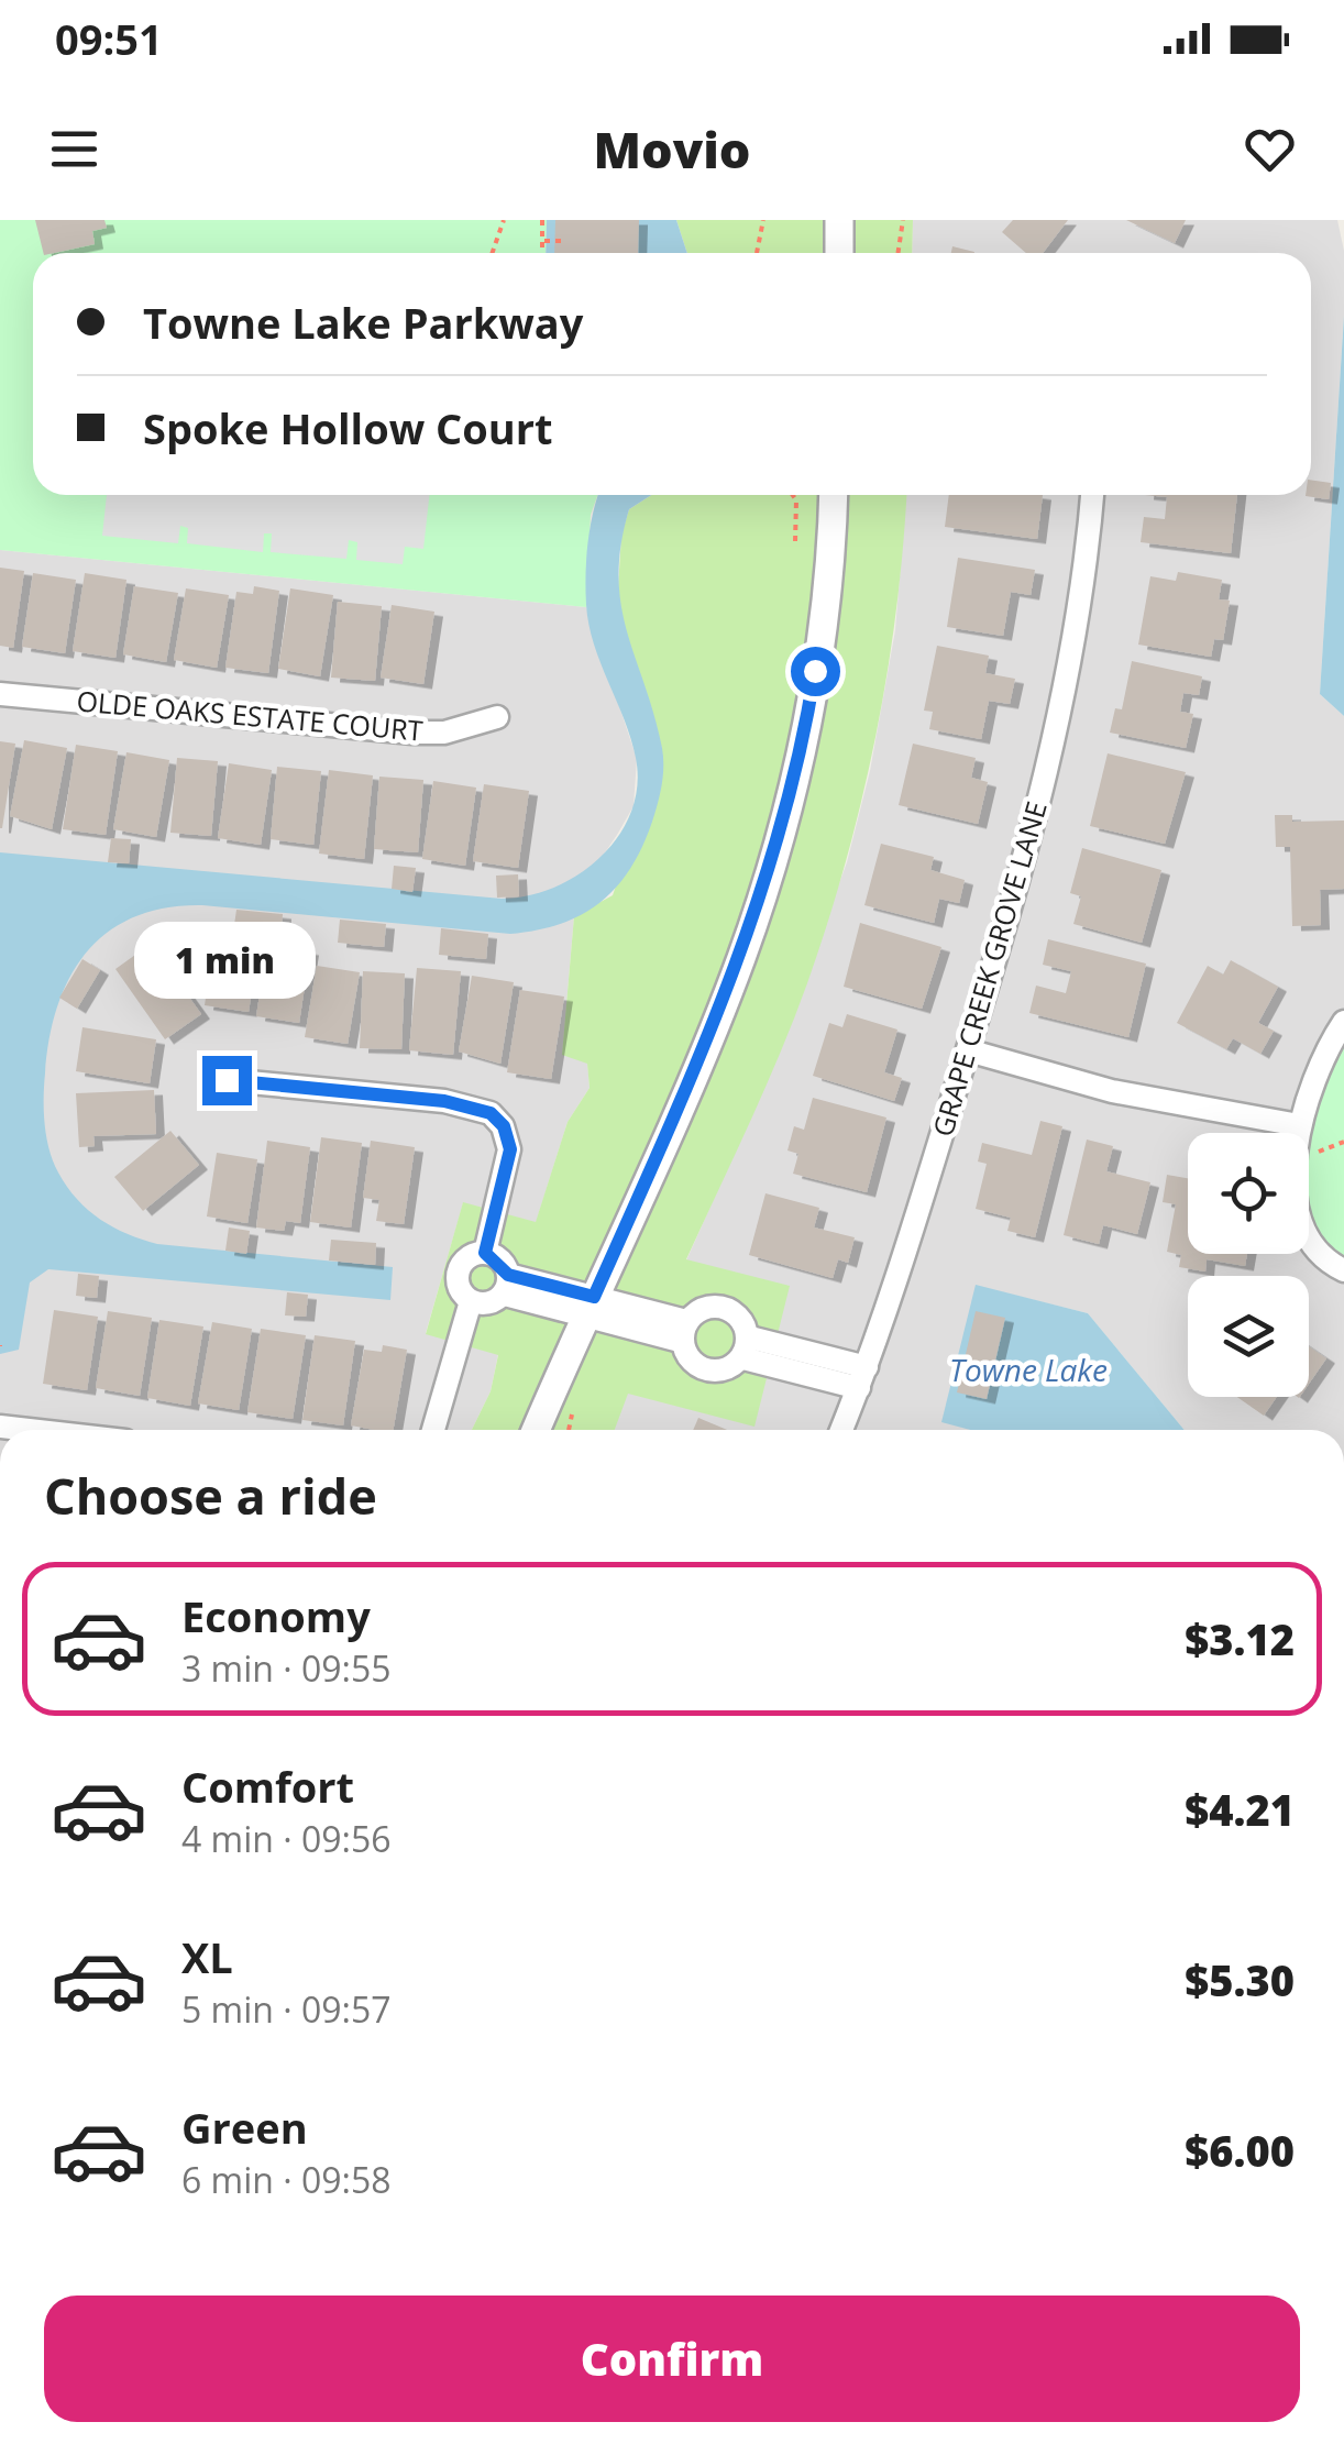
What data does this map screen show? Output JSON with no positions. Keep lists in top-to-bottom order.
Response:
{
  "streets": {
    "street": ["OLDE OAKS ESTATE COURT", "GRAPE CREEK GROVE LANE"]
  },
  "water": ["Towne Lake"],
  "page": {
    "status": "09:51",
    "header": "Movio",
    "banner": ["Towne Lake Parkway", "Spoke Hollow Court"],
    "bubble": "1 min",
    "heading": "Choose a ride",
    "list": [
      {
        "name": "Economy",
        "note": "3 min · 09:55",
        "value": "$3.12"
      },
      {
        "name": "Comfort",
        "note": "4 min · 09:56",
        "value": "$4.21"
      },
      {
        "name": "XL",
        "note": "5 min · 09:57",
        "value": "$5.30"
      },
      {
        "name": "Green",
        "note": "6 min · 09:58",
        "value": "$6.00"
      }
    ],
    "buttons": "Confirm"
  }
}
